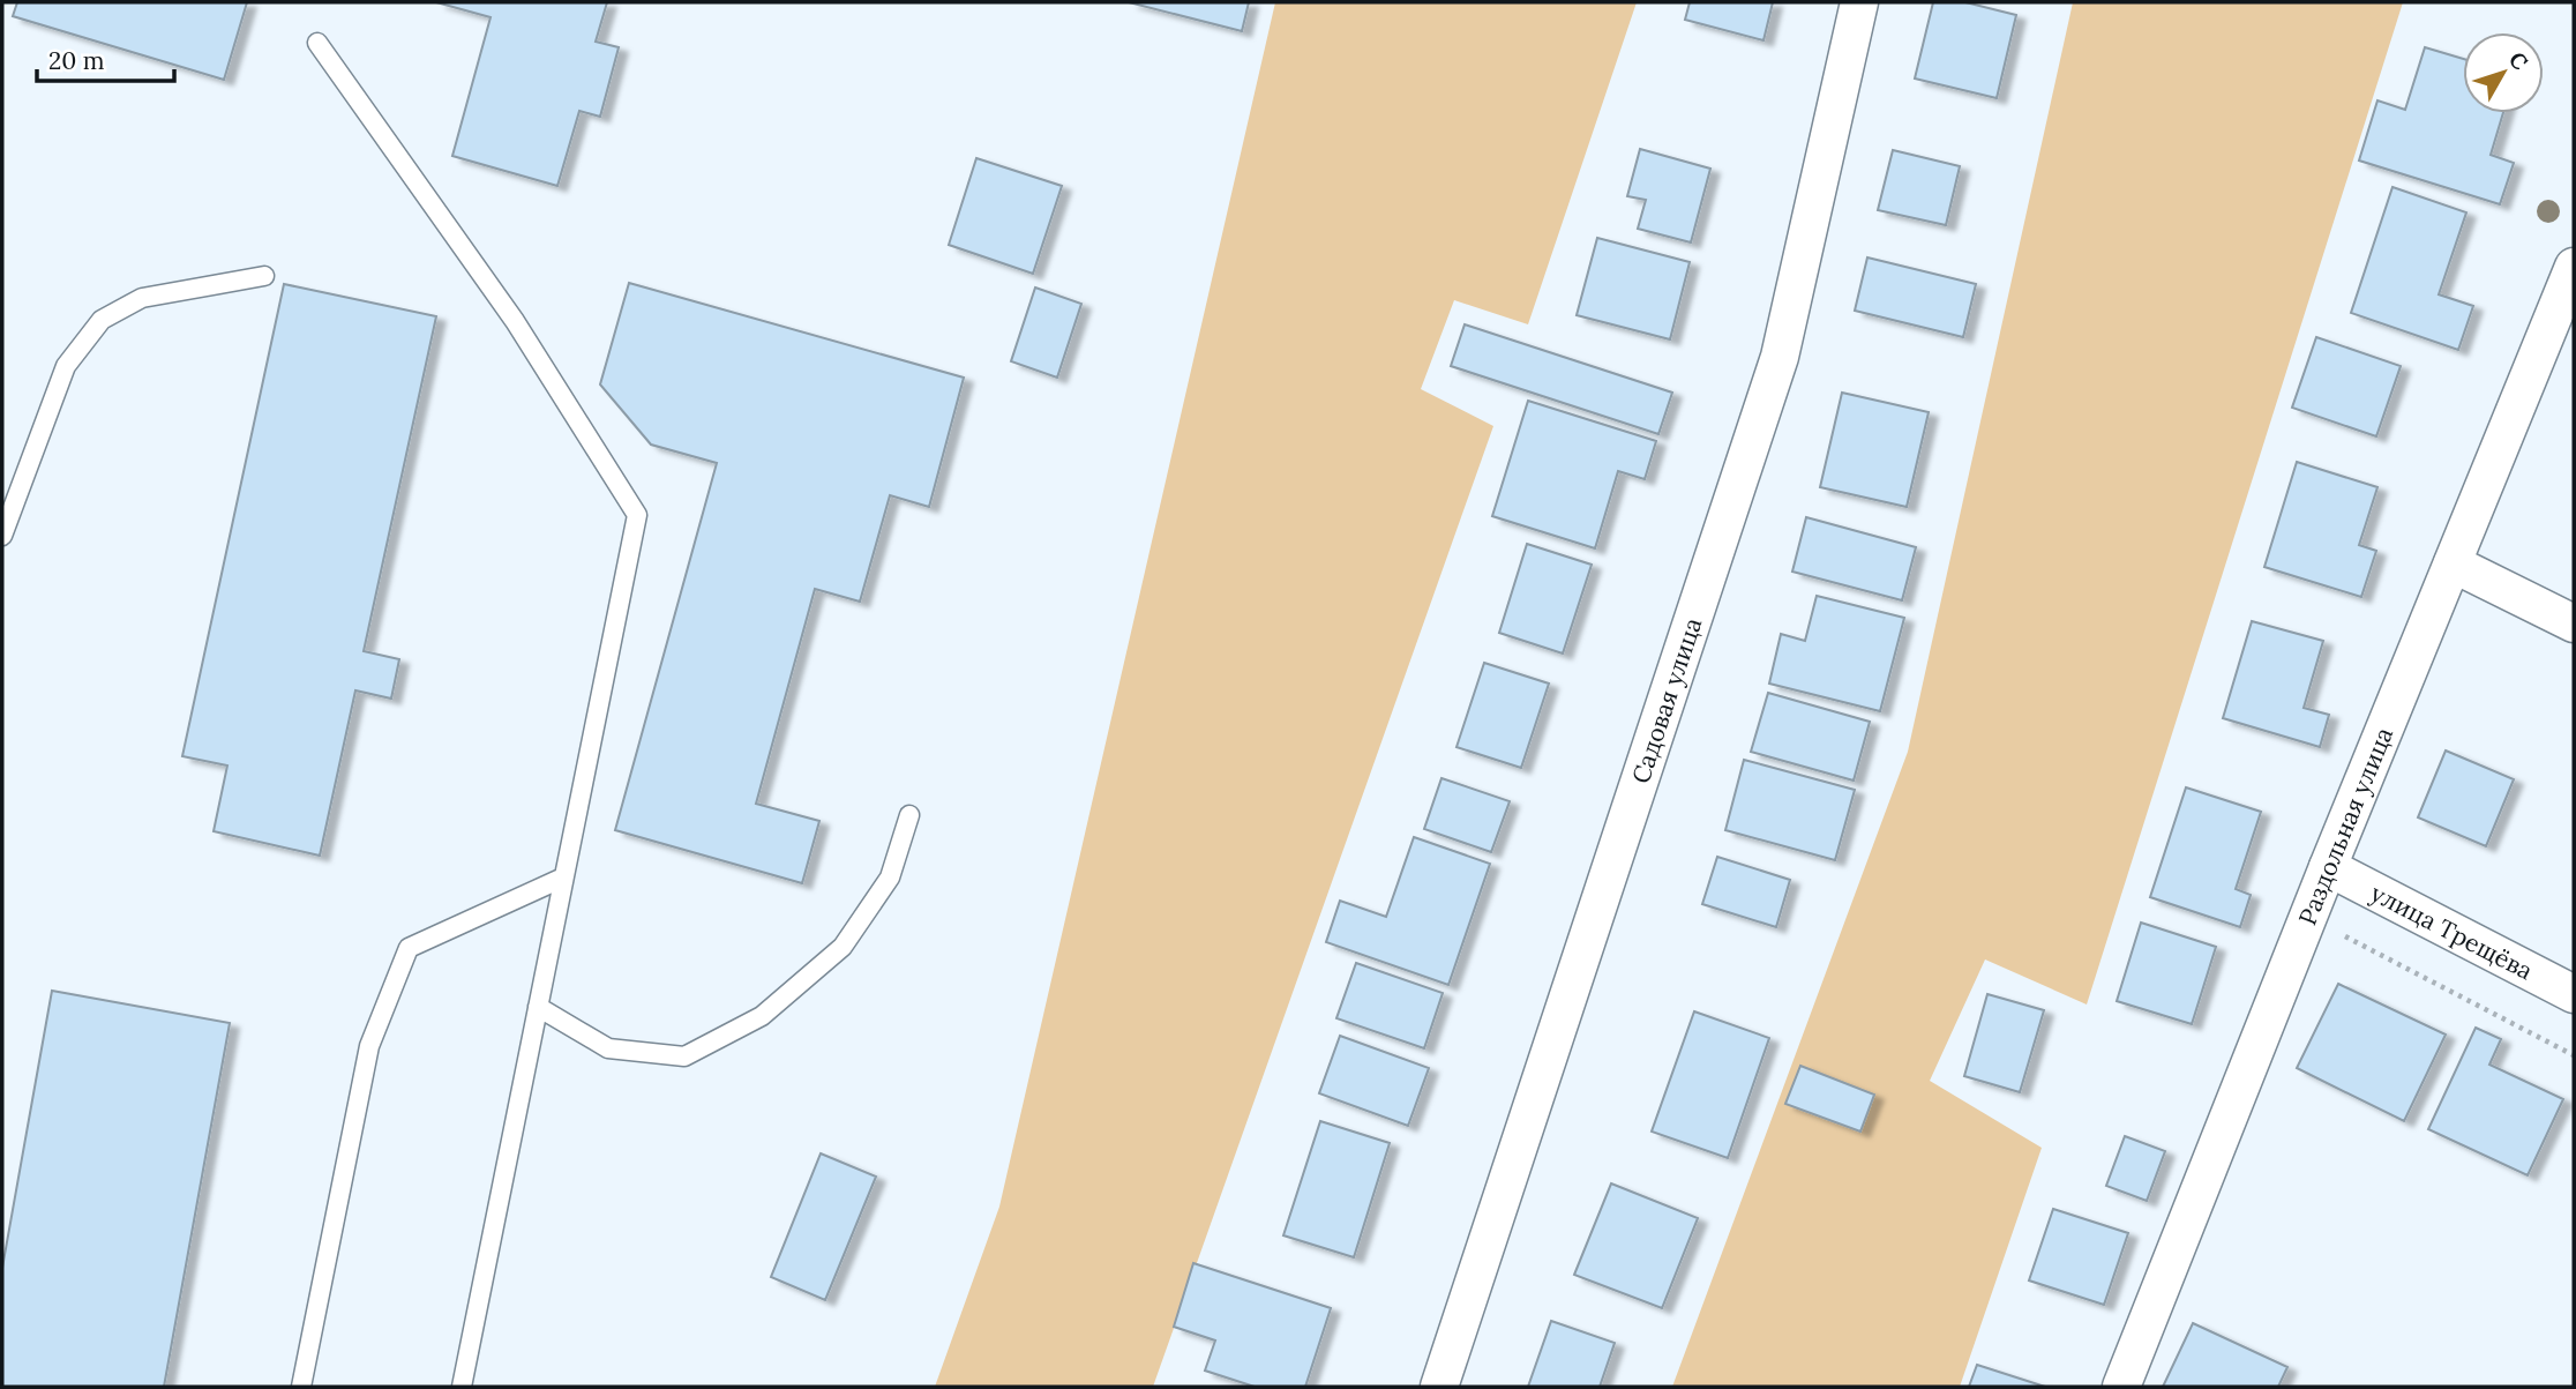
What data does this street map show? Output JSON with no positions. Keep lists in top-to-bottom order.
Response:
{
  "streets": {
    "street": ["Садовая улица", "Раздольная улица", "улица Трещёва"]
  },
  "crossings": [
    ["Раздольная улица", "улица Трещёва"]
  ],
  "scale_bar": "20 m",
  "north": "top right"
}
